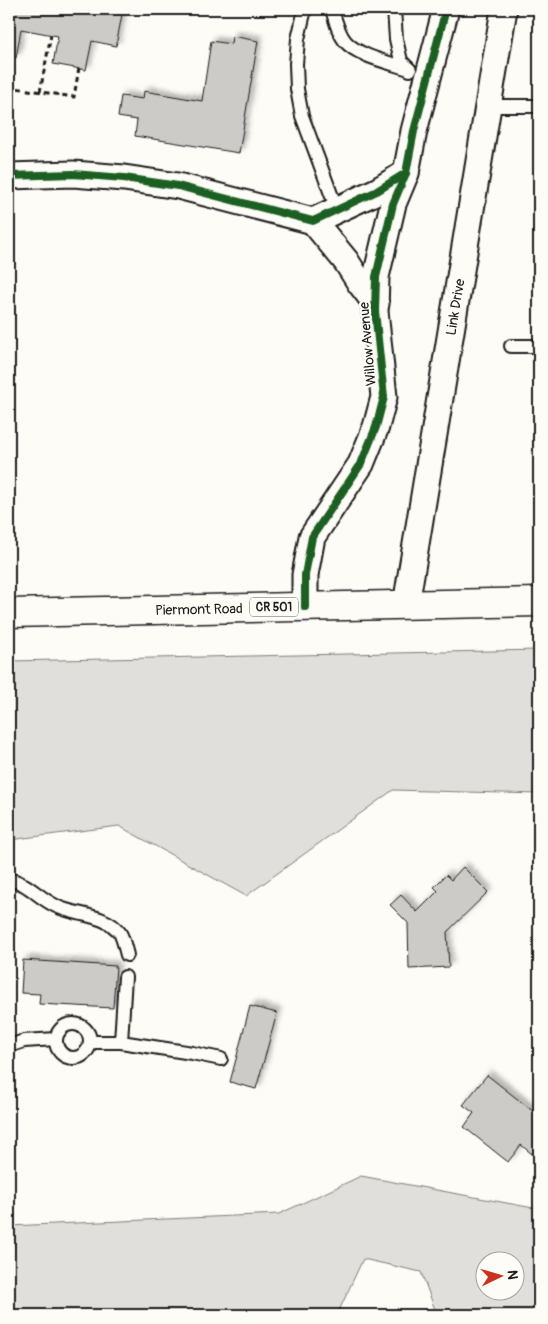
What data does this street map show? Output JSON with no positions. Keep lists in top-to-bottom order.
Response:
{
  "streets": {
    "main road": ["CR 501", "Piermont Road"],
    "street": ["Link Drive", "Willow Avenue"]
  },
  "crossings": [
    ["Link Drive", "Piermont Road"],
    ["Willow Avenue", "Piermont Road"]
  ],
  "north": "right"
}
